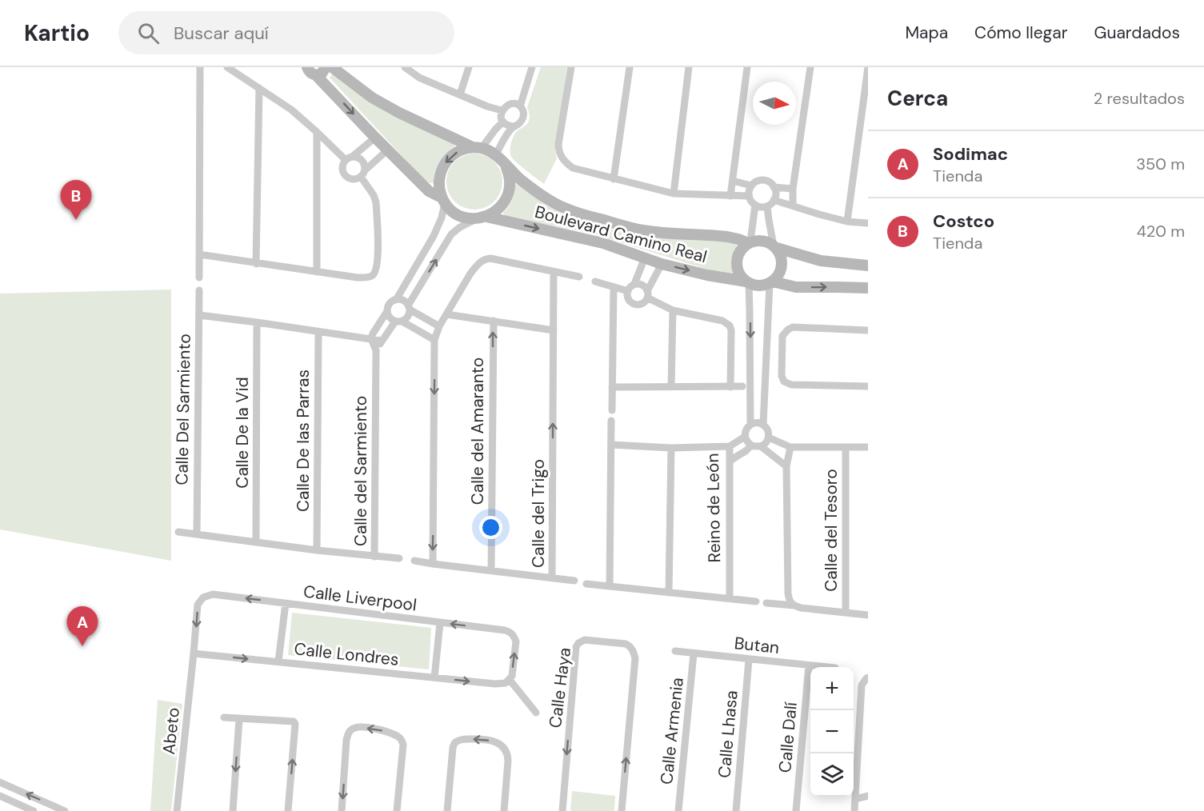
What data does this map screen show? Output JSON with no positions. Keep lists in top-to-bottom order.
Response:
{
  "streets": {
    "street": [
      "Boulevard Camino Real",
      "Calle Del Sarmiento",
      "Calle del Amaranto",
      "Calle De la Vid",
      "Calle De las Parras",
      "Calle del Sarmiento",
      "Reino de León",
      "Calle del Trigo",
      "Calle del Tesoro",
      "Calle Liverpool",
      "Butan",
      "Calle Londres",
      "Calle Haya",
      "Abeto",
      "Calle Armenia",
      "Calle Lhasa",
      "Calle Dalí"
    ]
  },
  "crossings": [
    ["Calle Del Sarmiento", "Calle De la Vid"],
    ["Calle Del Sarmiento", "Calle De las Parras"],
    ["Calle Del Sarmiento", "Calle del Sarmiento"],
    ["Calle del Amaranto", "Calle del Trigo"],
    ["Calle De la Vid", "Calle del Sarmiento"],
    ["Calle De las Parras", "Calle del Sarmiento"],
    ["Calle Liverpool", "Calle Londres"],
    ["Calle Liverpool", "Abeto"],
    ["Butan", "Calle Armenia"],
    ["Butan", "Calle Lhasa"],
    ["Butan", "Calle Dalí"],
    ["Calle Londres", "Abeto"]
  ],
  "one_way": ["Calle Liverpool", "Calle Londres"],
  "north": "right",
  "page": {
    "header": "Kartio",
    "search": "Buscar aquí",
    "nav": ["Mapa", "Cómo llegar", "Guardados"],
    "heading": ["Cerca", "2 resultados"],
    "list": [
      {
        "mark": "A",
        "name": "Sodimac",
        "note": "Tienda",
        "value": "350 m"
      },
      {
        "mark": "B",
        "name": "Costco",
        "note": "Tienda",
        "value": "420 m"
      }
    ],
    "pins": ["B", "A"],
    "map_buttons": ["+", "−"]
  }
}
